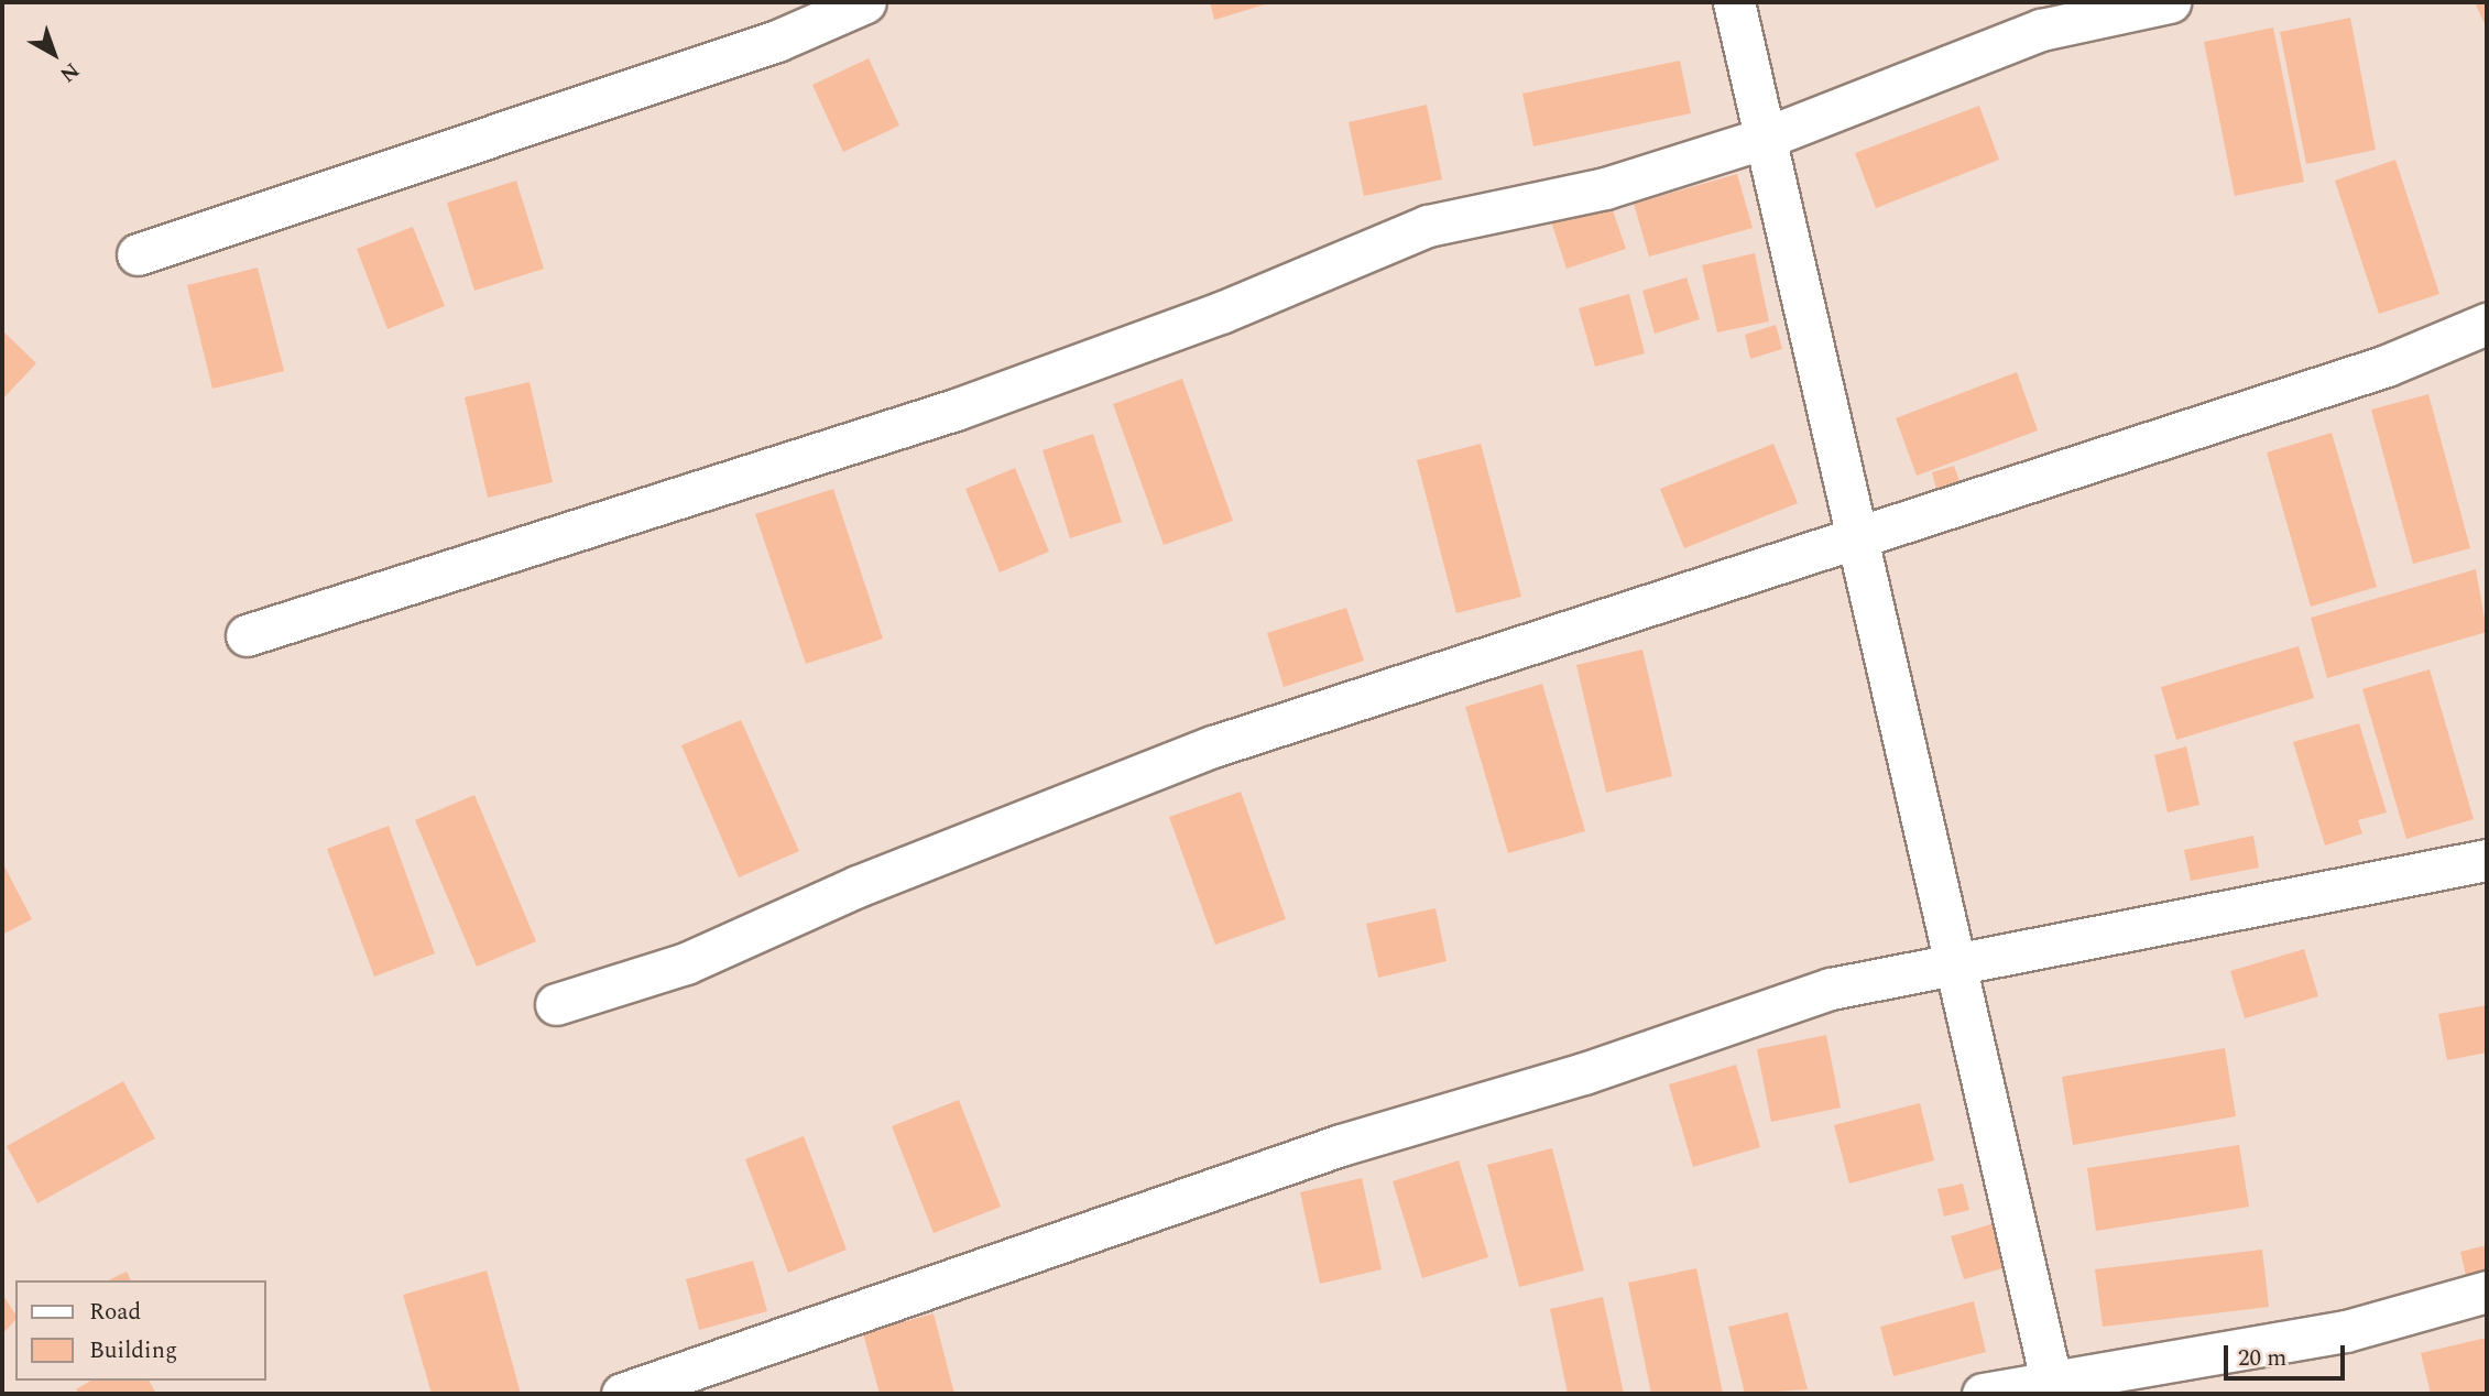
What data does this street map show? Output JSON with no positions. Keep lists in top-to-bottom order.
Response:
{
  "legend": ["Road", "Building"],
  "scale_bar": "20 m",
  "north": "bottom right"
}
